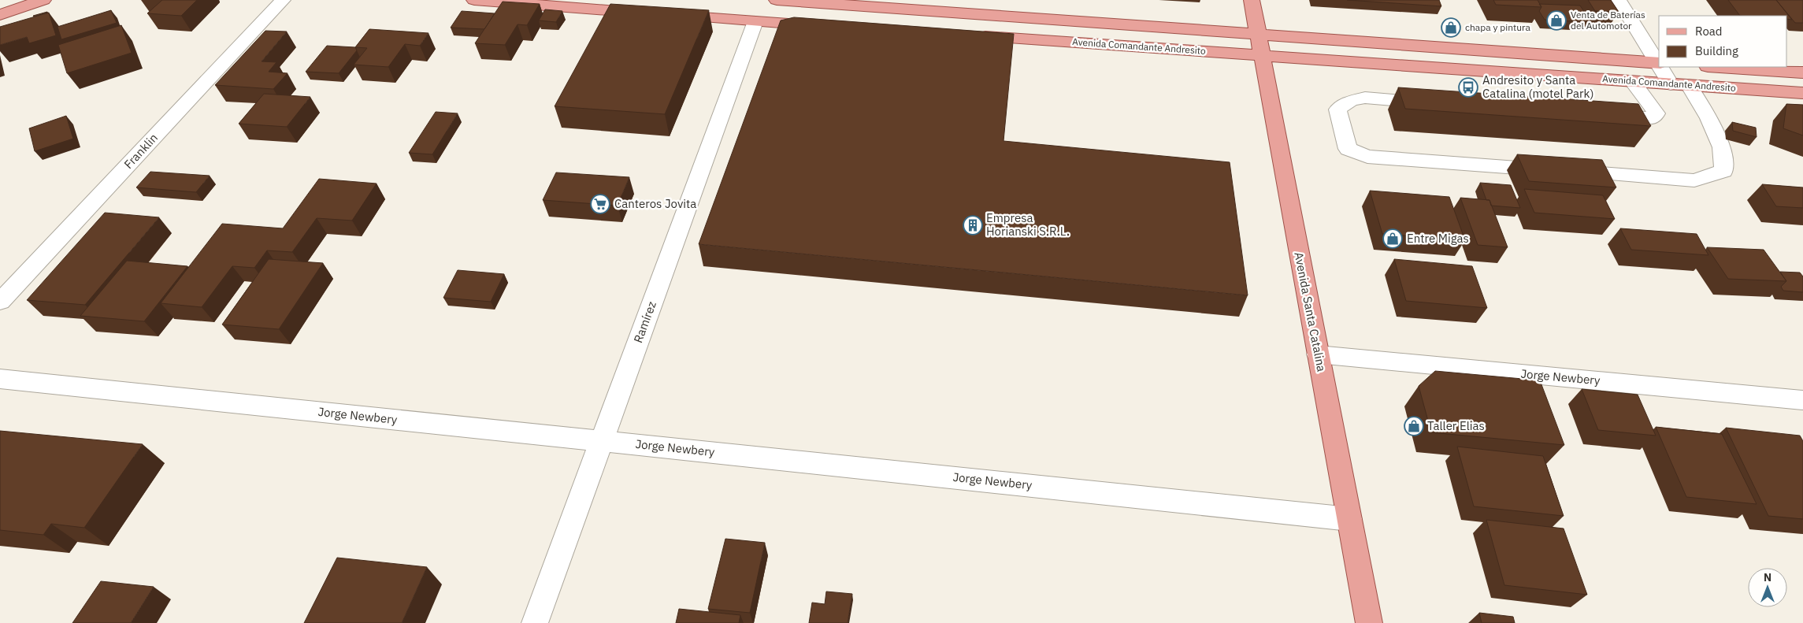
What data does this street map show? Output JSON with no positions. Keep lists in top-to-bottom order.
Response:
{
  "streets": {
    "main road": ["Avenida Comandante Andresito", "Avenida Santa Catalina"],
    "street": ["Franklin", "Ramírez", "Jorge Newbery"]
  },
  "crossings": [
    ["Avenida Comandante Andresito", "Avenida Santa Catalina"],
    ["Avenida Santa Catalina", "Jorge Newbery"],
    ["Ramírez", "Jorge Newbery"]
  ],
  "places": {
    "shop": [
      "Venta de Baterías del Automotor",
      "chapa y pintura",
      "Entre Migas",
      "Taller Elias"
    ],
    "bus stop": ["Andresito y Santa Catalina (motel Park)"],
    "supermarket": ["Canteros Jovita"],
    "building": ["Empresa Horianski S.R.L."]
  },
  "legend": ["Road", "Building"],
  "north": "top"
}
